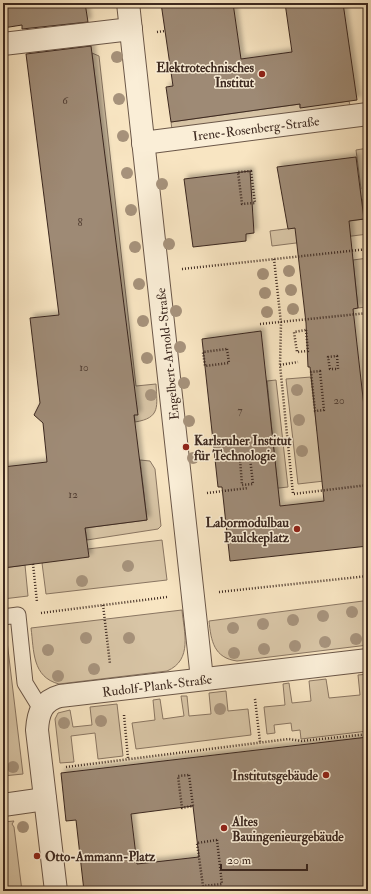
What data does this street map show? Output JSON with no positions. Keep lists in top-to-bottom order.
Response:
{
  "streets": {
    "street": ["Irene-Rosenberg-Straße", "Engelbert-Arnold-Straße", "Rudolf-Plank-Straße"]
  },
  "crossings": [
    ["Irene-Rosenberg-Straße", "Engelbert-Arnold-Straße"],
    ["Engelbert-Arnold-Straße", "Rudolf-Plank-Straße"]
  ],
  "places": [
    "Elektrotechnisches Institut",
    "Karlsruher Institut für Technologie",
    "Labormodulbau Paulckeplatz",
    "Institutsgebäude",
    "Altes Bauingenieurgebäude",
    "Otto-Ammann-Platz"
  ],
  "house_numbers": [
    "6",
    "8",
    "10",
    "20",
    "7",
    "12"
  ],
  "scale_bar": "20 m"
}
